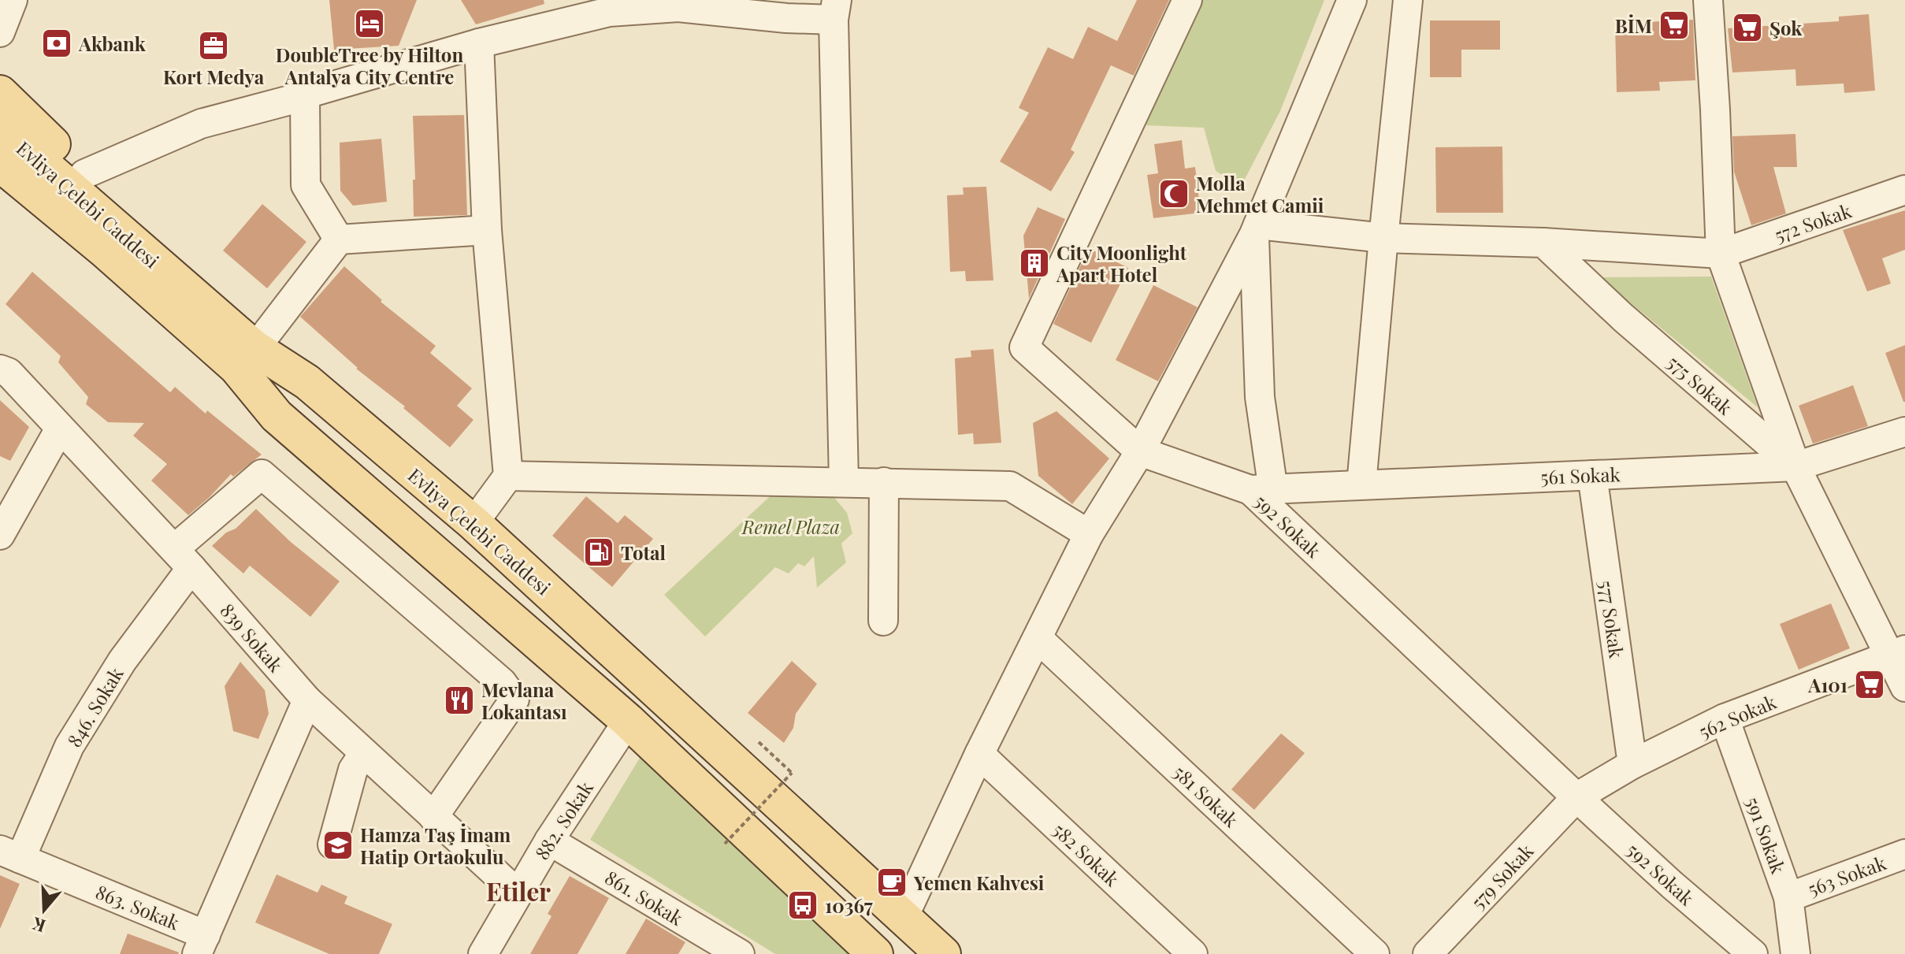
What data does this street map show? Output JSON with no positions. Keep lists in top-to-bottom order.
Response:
{
  "streets": {
    "main road": ["Evliya Çelebi Caddesi"],
    "street": [
      "572 Sokak",
      "575 Sokak",
      "561 Sokak",
      "592 Sokak",
      "577 Sokak",
      "839 Sokak",
      "846. Sokak",
      "562 Sokak",
      "581 Sokak",
      "882. Sokak",
      "591 Sokak",
      "582 Sokak",
      "563 Sokak",
      "579 Sokak",
      "861. Sokak",
      "863. Sokak"
    ]
  },
  "crossings": [
    ["Evliya Çelebi Caddesi", "882. Sokak"],
    ["575 Sokak", "561 Sokak"],
    ["575 Sokak", "562 Sokak"],
    ["561 Sokak", "592 Sokak"],
    ["561 Sokak", "577 Sokak"],
    ["592 Sokak", "562 Sokak"],
    ["592 Sokak", "579 Sokak"],
    ["577 Sokak", "562 Sokak"],
    ["839 Sokak", "846. Sokak"],
    ["839 Sokak", "882. Sokak"],
    ["846. Sokak", "863. Sokak"],
    ["562 Sokak", "591 Sokak"],
    ["562 Sokak", "579 Sokak"],
    ["882. Sokak", "861. Sokak"],
    ["591 Sokak", "563 Sokak"]
  ],
  "districts": ["Etiler"],
  "parks": ["Remel Plaza"],
  "places": {
    "hotel": ["DoubleTree by Hilton Antalya City Centre"],
    "supermarket": ["BİM", "Şok", "A101"],
    "bank": ["Akbank"],
    "office": ["Kort Medya"],
    "mosque": ["Molla Mehmet Camii"],
    "building": ["City Moonlight Apart Hotel"],
    "fuel station": ["Total"],
    "restaurant": ["Mevlana Lokantası"],
    "school or university": ["Hamza Taş İmam Hatip Ortaokulu"],
    "cafe": ["Yemen Kahvesi"],
    "bus stop": ["10367"]
  },
  "north": "bottom"
}
